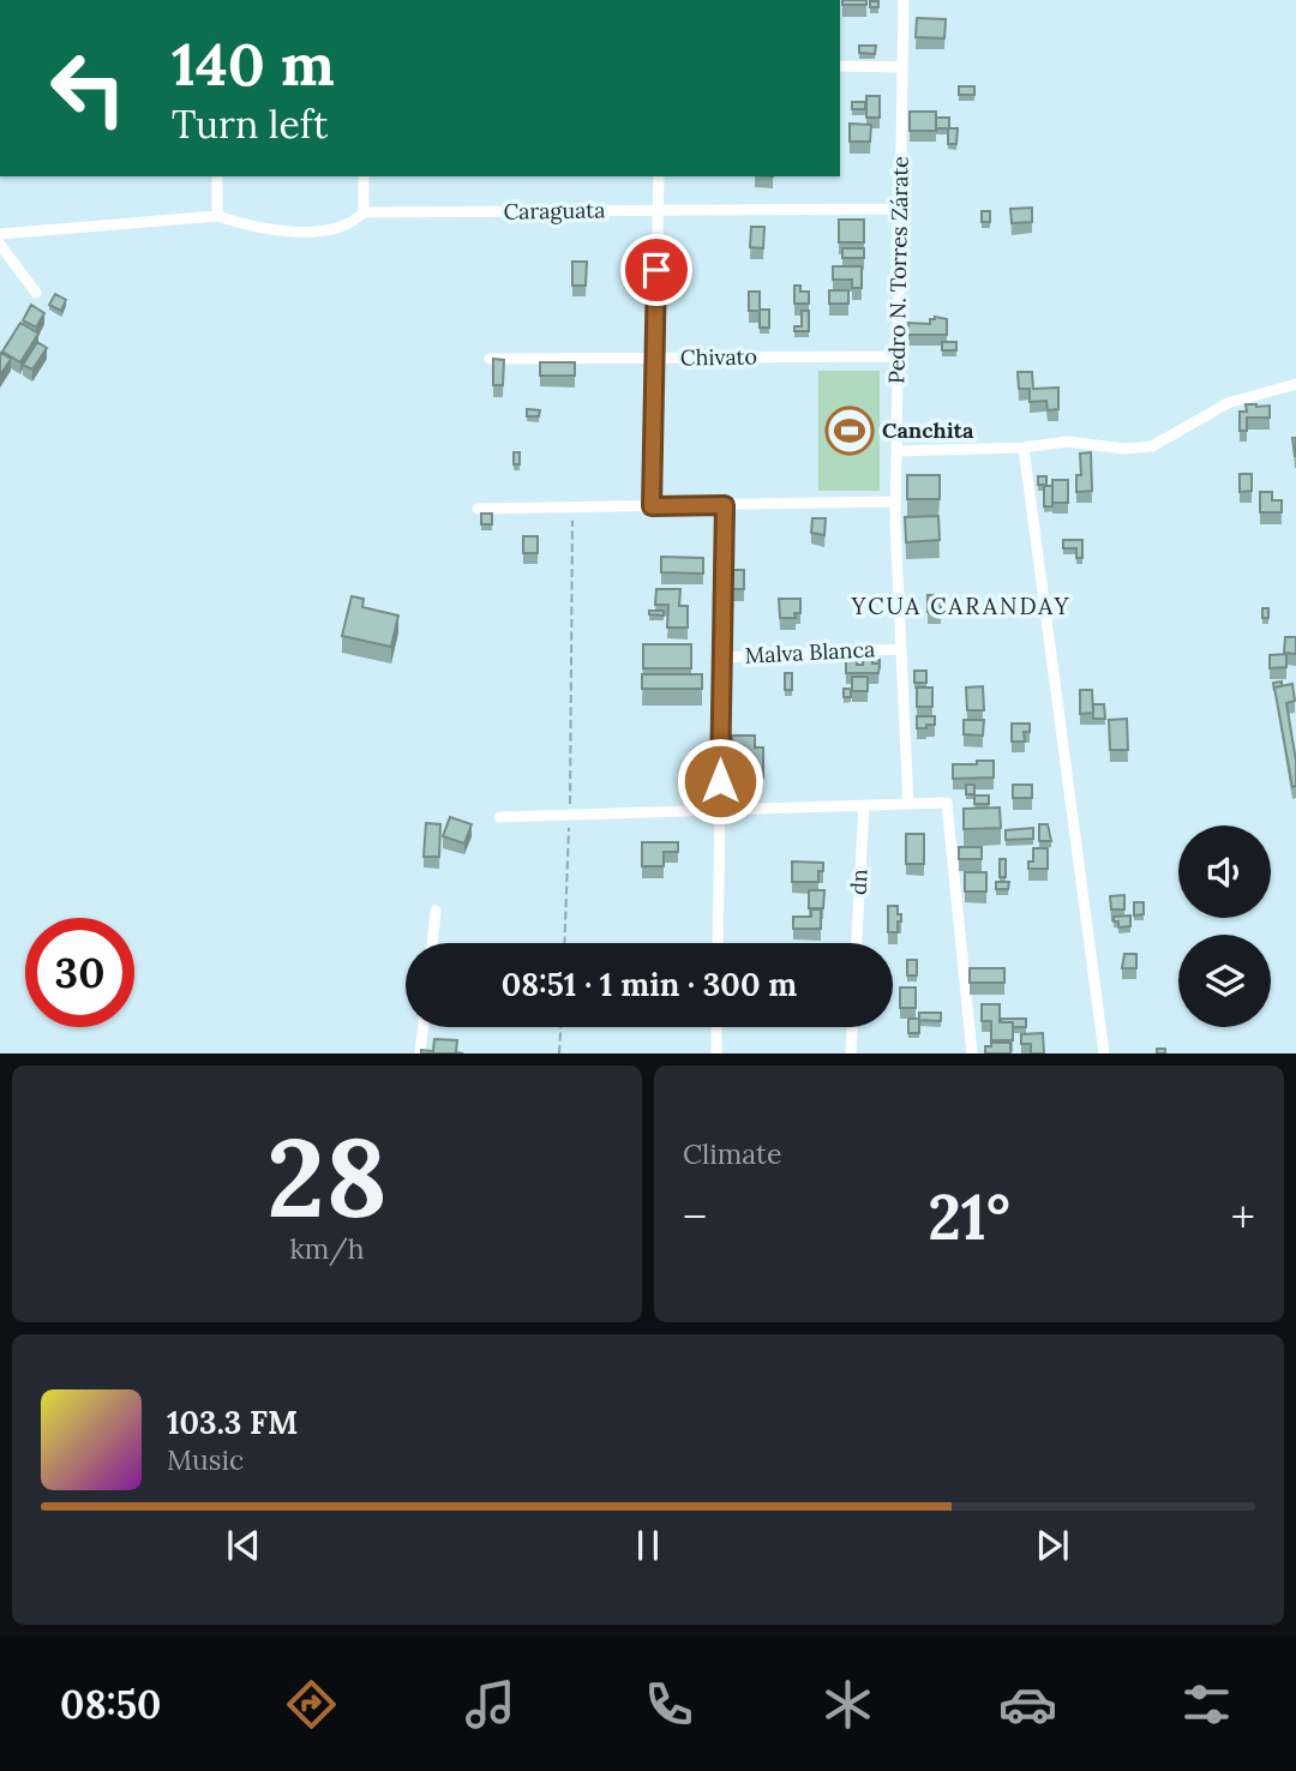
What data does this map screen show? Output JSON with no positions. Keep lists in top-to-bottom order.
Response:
{
  "streets": {
    "street": [
      "Caraguata",
      "Pedro N. Torres Zárate",
      "Chivato",
      "Malva Blanca",
      "dn"
    ]
  },
  "crossings": [
    ["Caraguata", "Pedro N. Torres Zárate"],
    ["Pedro N. Torres Zárate", "Chivato"],
    ["Pedro N. Torres Zárate", "Malva Blanca"]
  ],
  "districts": ["YCUA CARANDAY"],
  "places": {
    "sports": ["Canchita"]
  },
  "page": {
    "turn": ["140 m", "Turn left"],
    "limit": "30",
    "trip": "08:51 · 1 min · 300 m",
    "tile": [
      ["28", "km/h"],
      "Climate"
    ],
    "heat": ["−", "21°", "+"],
    "song": ["103.3 FM", "Music"],
    "tabs": "08:50"
  }
}
